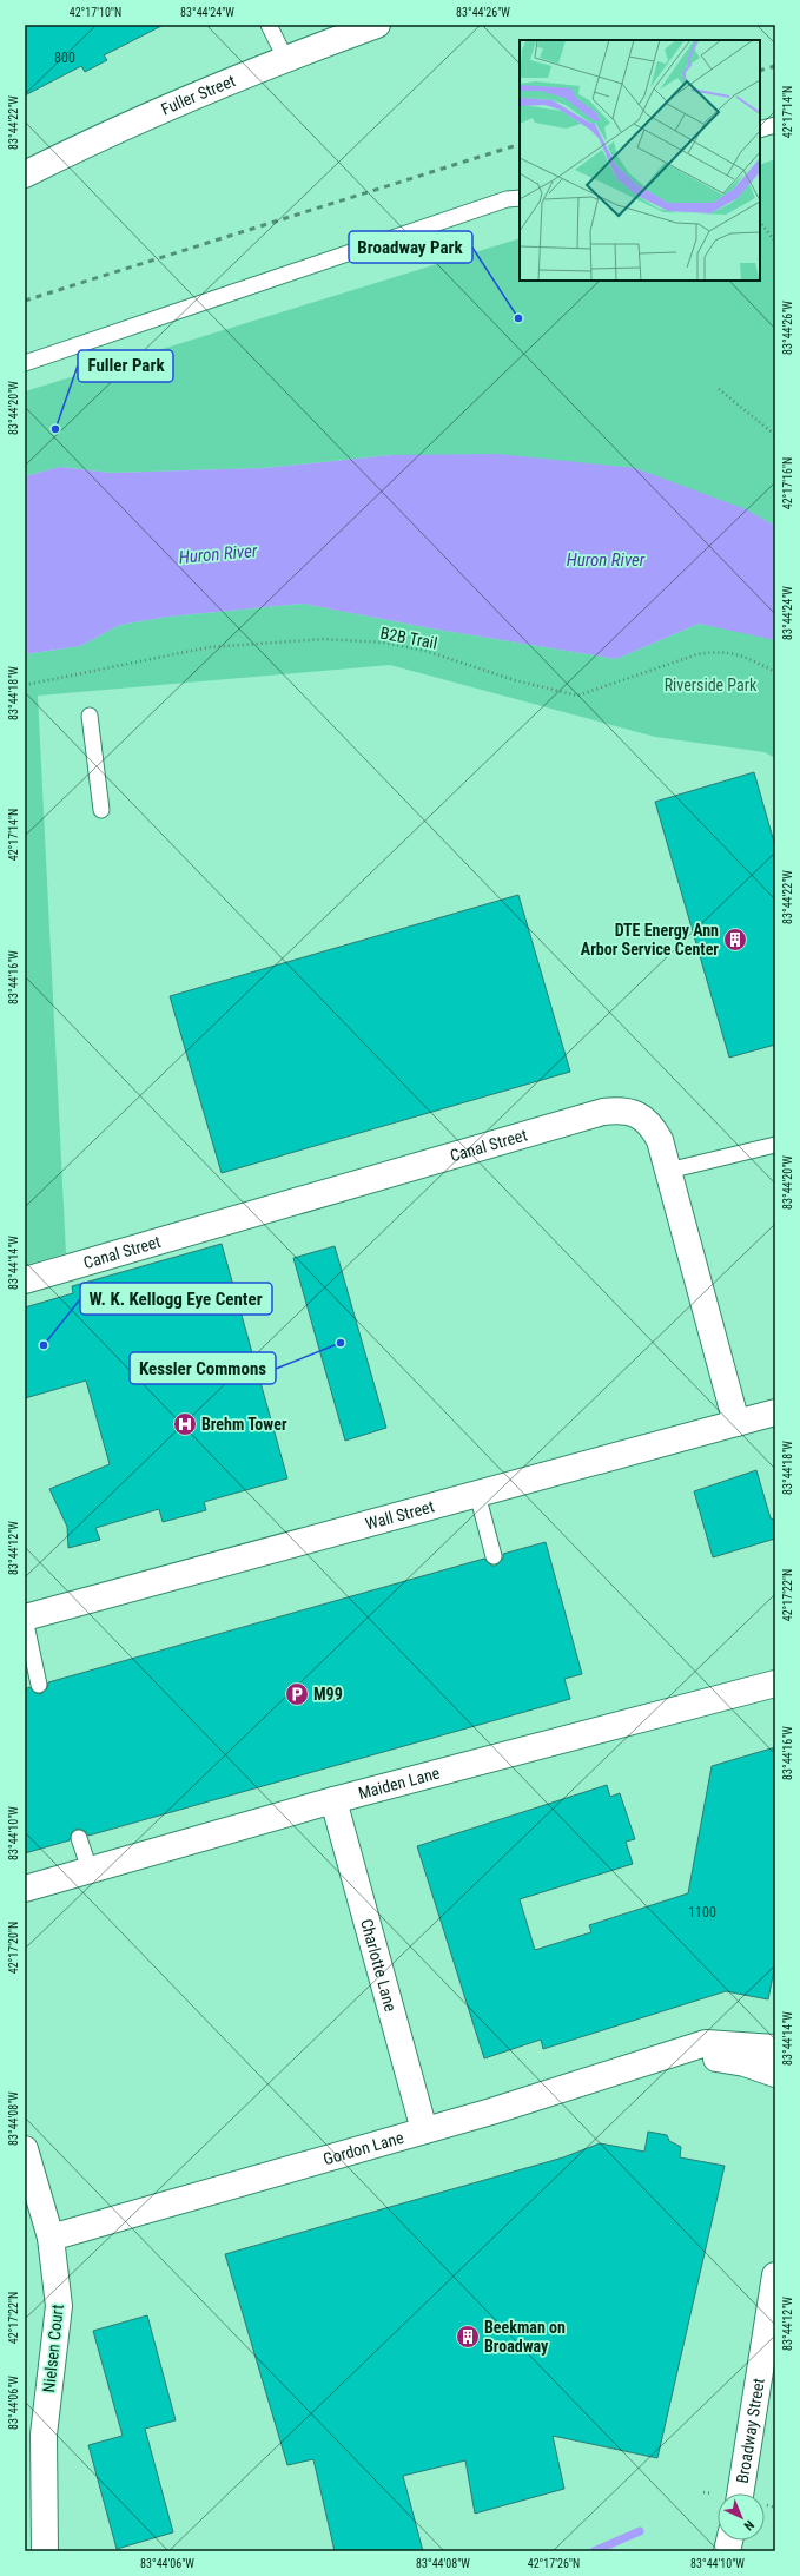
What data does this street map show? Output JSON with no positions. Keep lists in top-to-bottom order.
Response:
{
  "streets": {
    "street": [
      "Fuller Street",
      "Canal Street",
      "Wall Street",
      "Maiden Lane",
      "Charlotte Lane",
      "Gordon Lane",
      "Nielsen Court",
      "Broadway Street"
    ],
    "path": ["B2B Trail"]
  },
  "crossings": [
    ["Canal Street", "Wall Street"],
    ["Maiden Lane", "Charlotte Lane"],
    ["Charlotte Lane", "Gordon Lane"],
    ["Gordon Lane", "Nielsen Court"]
  ],
  "water": ["Huron River"],
  "parks": ["Riverside Park"],
  "places": {
    "other": [
      "Broadway Park",
      "Fuller Park",
      "Kessler Commons",
      "W. K. Kellogg Eye Center"
    ],
    "building": ["DTE Energy Ann Arbor Service Center", "Beekman on Broadway"],
    "hospital": ["Brehm Tower"],
    "parking": ["M99"]
  },
  "house_numbers": ["800", "1100"],
  "north": "bottom right",
  "coordinates": [
    "42°17'10\"N",
    "83°44'24\"W",
    "83°44'26\"W",
    "42°17'14\"N",
    "83°44'22\"W",
    "83°44'20\"W",
    "42°17'16\"N",
    "83°44'18\"W",
    "83°44'16\"W",
    "83°44'14\"W",
    "83°44'12\"W",
    "42°17'22\"N",
    "83°44'10\"W",
    "42°17'20\"N",
    "83°44'08\"W",
    "83°44'06\"W",
    "42°17'26\"N"
  ]
}
